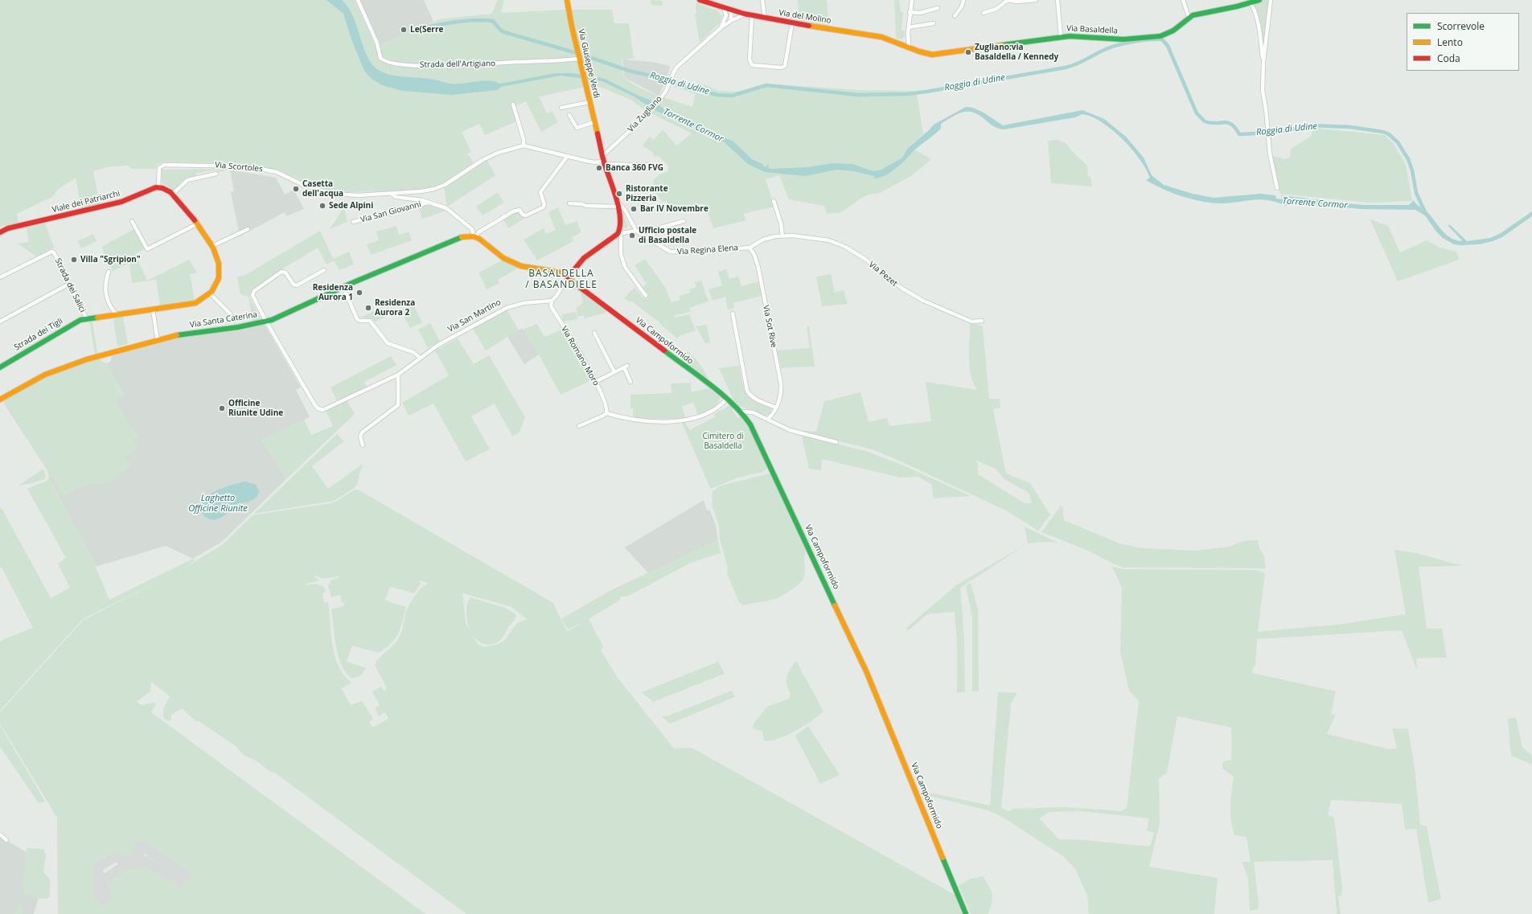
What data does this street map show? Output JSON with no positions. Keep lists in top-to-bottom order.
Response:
{
  "streets": {
    "street": [
      "Via del Molino",
      "Via Basaldella",
      "Via Giuseppe Verdi",
      "Strada dell'Artigiano",
      "Via Zugliano",
      "Via Scortoles",
      "Viale dei Patriarchi",
      "Via San Giovanni",
      "Via Regina Elena",
      "Via Pezet",
      "Strada dei Salici",
      "Via San Martino",
      "Via Santa Caterina",
      "Via Sot Rive",
      "Strada dei Tigli",
      "Via Campoformido",
      "Via Romano Moro"
    ]
  },
  "crossings": [
    ["Via del Molino", "Via Basaldella"],
    ["Via del Molino", "Via Zugliano"],
    ["Via Giuseppe Verdi", "Strada dell'Artigiano"],
    ["Via Giuseppe Verdi", "Via Zugliano"],
    ["Via Scortoles", "Viale dei Patriarchi"],
    ["Via Scortoles", "Via San Giovanni"],
    ["Via San Giovanni", "Via Santa Caterina"],
    ["Via Regina Elena", "Via Pezet"],
    ["Via Regina Elena", "Via Sot Rive"],
    ["Strada dei Salici", "Strada dei Tigli"],
    ["Via San Martino", "Via Santa Caterina"],
    ["Via San Martino", "Via Romano Moro"]
  ],
  "districts": ["BASALDELLA / BASANDIELE"],
  "water": ["Roggia di Udine", "Torrente Cormor", "Laghetto Officine Riunite"],
  "parks": ["Cimitero di Basaldella"],
  "places": [
    "Le(Serre",
    "Zugliano:via Basaldella / Kennedy",
    "Banca 360 FVG",
    "Casetta dell'acqua",
    "Ristorante Pizzeria",
    "Sede Alpini",
    "Bar IV Novembre",
    "Ufficio postale di Basaldella",
    "Villa \"Sgripion\"",
    "Residenza Aurora 1",
    "Residenza Aurora 2",
    "Officine Riunite Udine"
  ],
  "legend": ["Scorrevole", "Lento", "Coda"]
}
